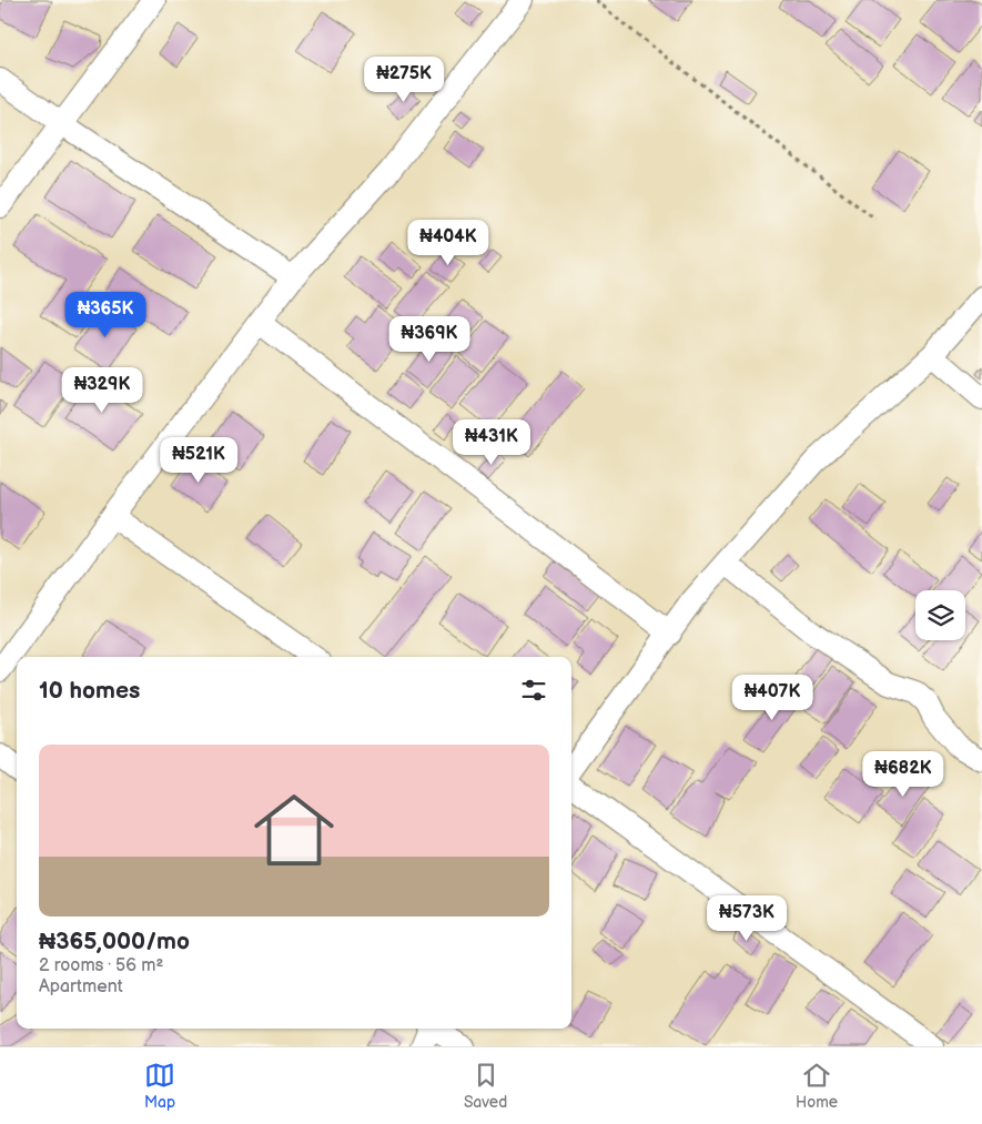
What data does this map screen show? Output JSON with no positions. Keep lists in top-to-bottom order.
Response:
{
  "page": {
    "price": [
      "₦275K",
      "₦404K",
      "₦365K",
      "₦369K",
      "₦329K",
      "₦431K",
      "₦521K",
      "₦407K",
      "₦682K",
      "₦573K"
    ],
    "heading": "10 homes",
    "list": [
      {
        "name": "₦365,000/mo",
        "note": "2 rooms · 56 m² · Apartment"
      }
    ],
    "tabs": ["Map", "Saved", "Home"]
  }
}
